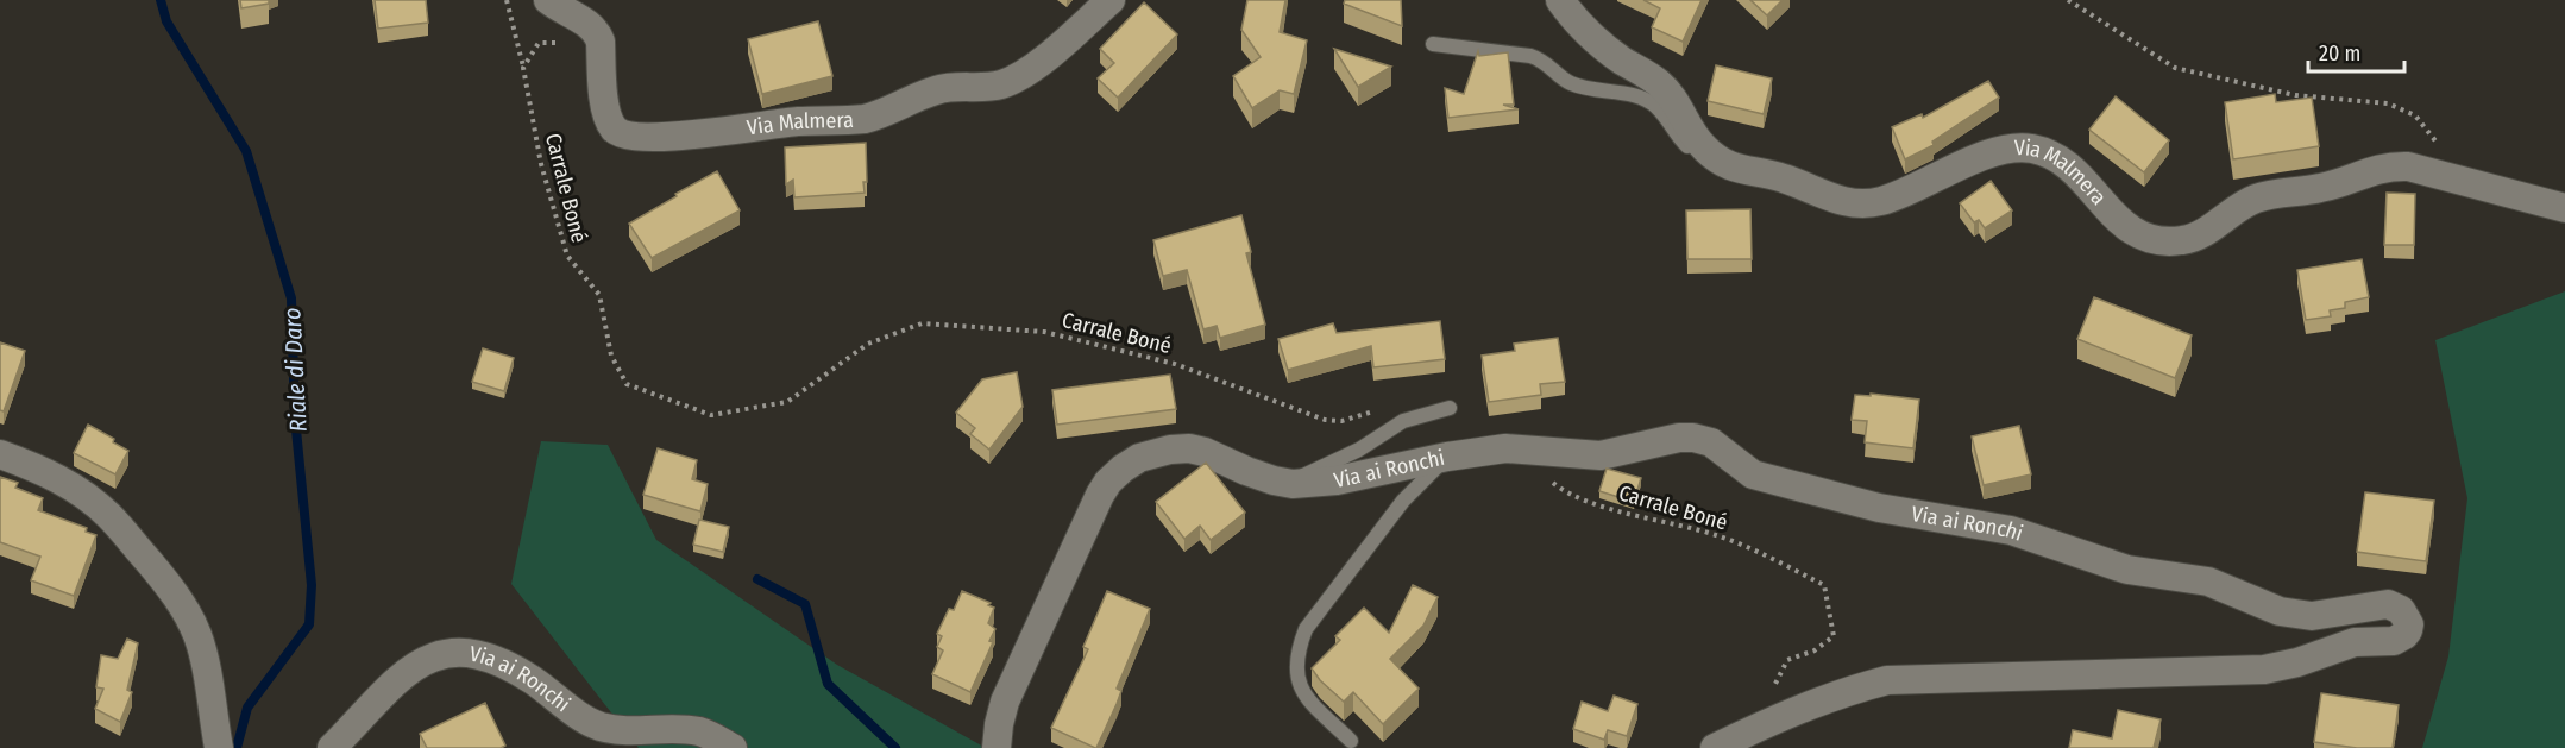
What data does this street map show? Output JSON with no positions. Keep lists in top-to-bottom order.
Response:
{
  "streets": {
    "street": ["Via Malmera", "Via ai Ronchi"],
    "path": ["Carrale Boné"]
  },
  "water": ["Riale di Daro"],
  "scale_bar": "20 m"
}
